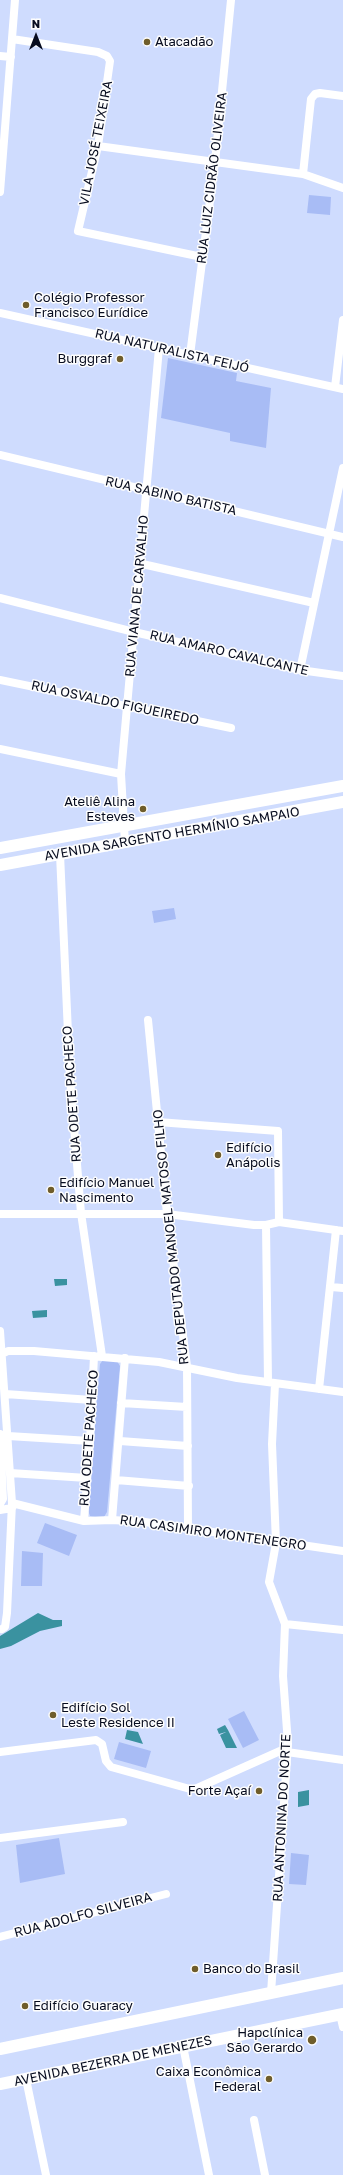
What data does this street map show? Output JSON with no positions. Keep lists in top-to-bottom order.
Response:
{
  "streets": {
    "main road": ["AVENIDA SARGENTO HERMÍNIO SAMPAIO", "AVENIDA BEZERRA DE MENEZES"],
    "street": [
      "VILA JOSÉ TEIXEIRA",
      "RUA LUIZ CIDRÃO OLIVEIRA",
      "RUA NATURALISTA FEIJÓ",
      "RUA SABINO BATISTA",
      "RUA VIANA DE CARVALHO",
      "RUA AMARO CAVALCANTE",
      "RUA OSVALDO FIGUEIREDO",
      "RUA ODETE PACHECO",
      "RUA DEPUTADO MANOEL MATOSO FILHO",
      "RUA CASIMIRO MONTENEGRO",
      "RUA ANTONINA DO NORTE",
      "RUA ADOLFO SILVEIRA"
    ]
  },
  "crossings": [
    ["VILA JOSÉ TEIXEIRA", "RUA LUIZ CIDRÃO OLIVEIRA"],
    ["RUA LUIZ CIDRÃO OLIVEIRA", "RUA NATURALISTA FEIJÓ"],
    ["RUA NATURALISTA FEIJÓ", "RUA VIANA DE CARVALHO"],
    ["RUA SABINO BATISTA", "RUA VIANA DE CARVALHO"],
    ["RUA VIANA DE CARVALHO", "RUA AMARO CAVALCANTE"],
    ["RUA VIANA DE CARVALHO", "RUA OSVALDO FIGUEIREDO"],
    ["RUA VIANA DE CARVALHO", "AVENIDA SARGENTO HERMÍNIO SAMPAIO"],
    ["AVENIDA SARGENTO HERMÍNIO SAMPAIO", "RUA ODETE PACHECO"],
    ["RUA ODETE PACHECO", "RUA CASIMIRO MONTENEGRO"],
    ["RUA DEPUTADO MANOEL MATOSO FILHO", "RUA CASIMIRO MONTENEGRO"],
    ["RUA CASIMIRO MONTENEGRO", "RUA ANTONINA DO NORTE"]
  ],
  "places": [
    "Atacadão",
    "Colégio Professor Francisco Eurídice",
    "Burggraf",
    "Ateliê Alina Esteves",
    "Edifício Anápolis",
    "Edifício Manuel Nascimento",
    "Edifício Sol Leste Residence II",
    "Forte Açaí",
    "Banco do Brasil",
    "Edifício Guaracy",
    "Hapclínica São Gerardo",
    "Caixa Econômica Federal"
  ],
  "north": "top"
}
